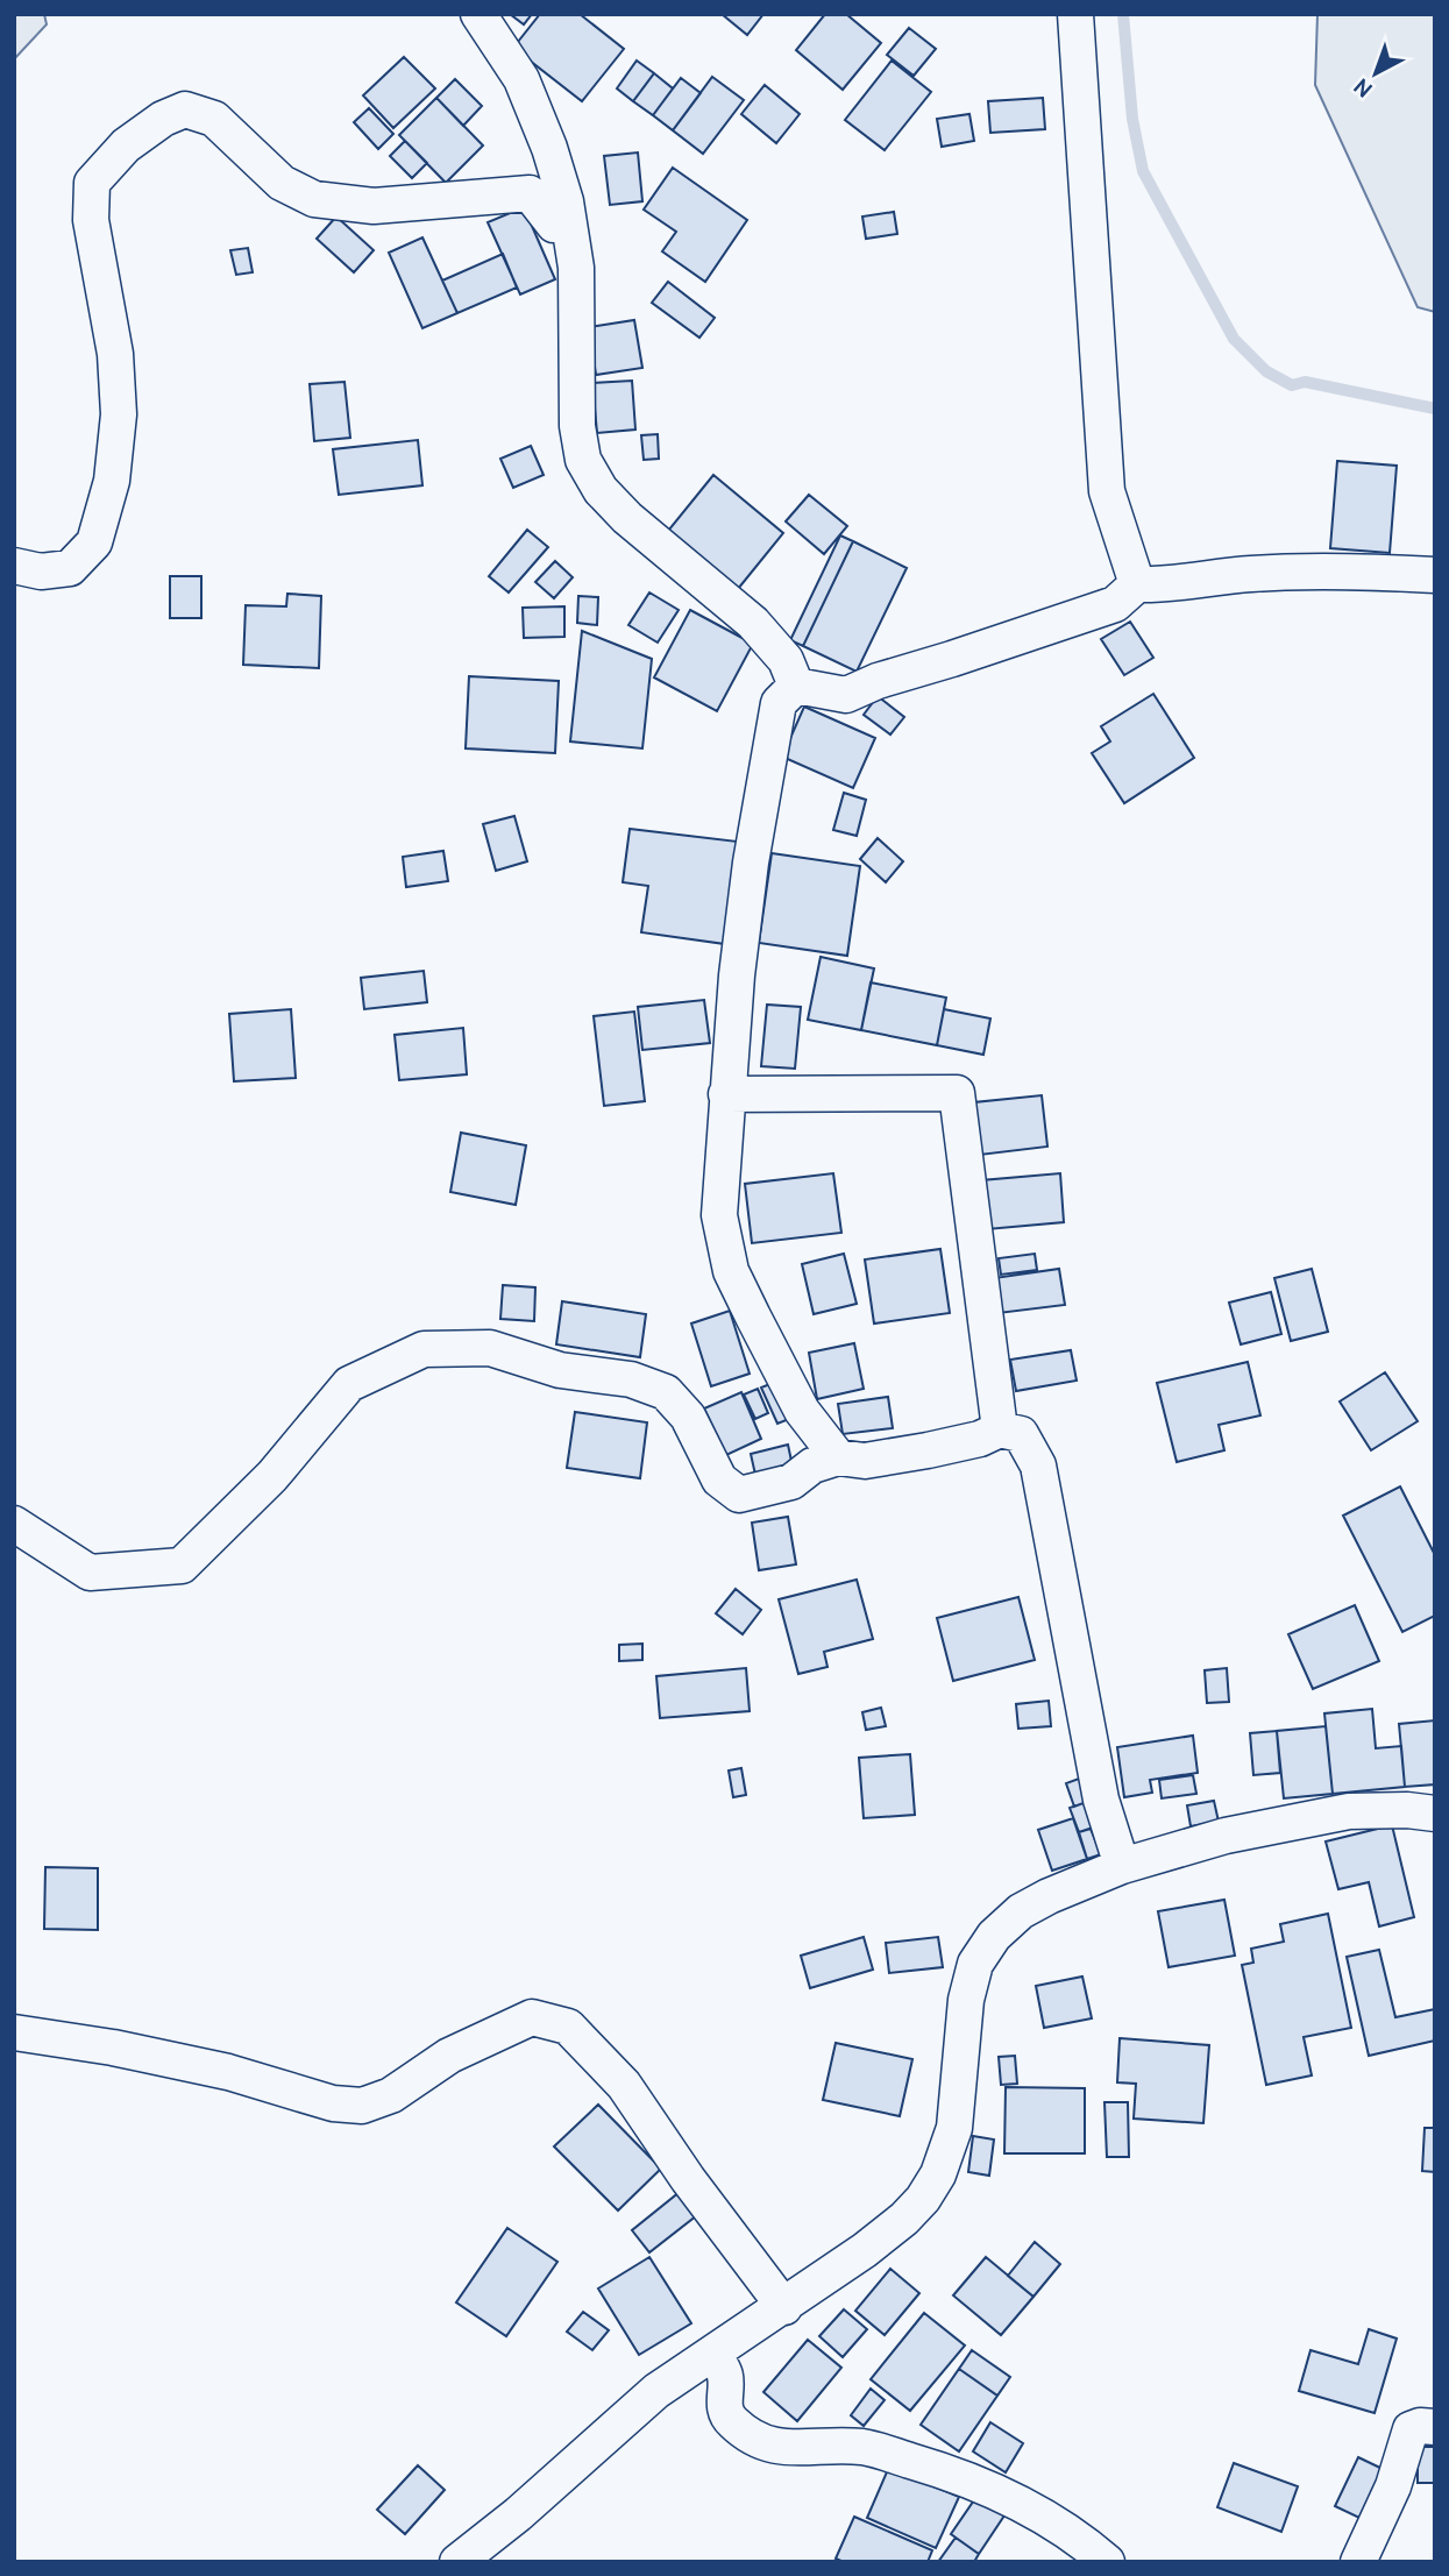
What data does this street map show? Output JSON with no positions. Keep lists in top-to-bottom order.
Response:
{
  "north": "bottom left"
}
